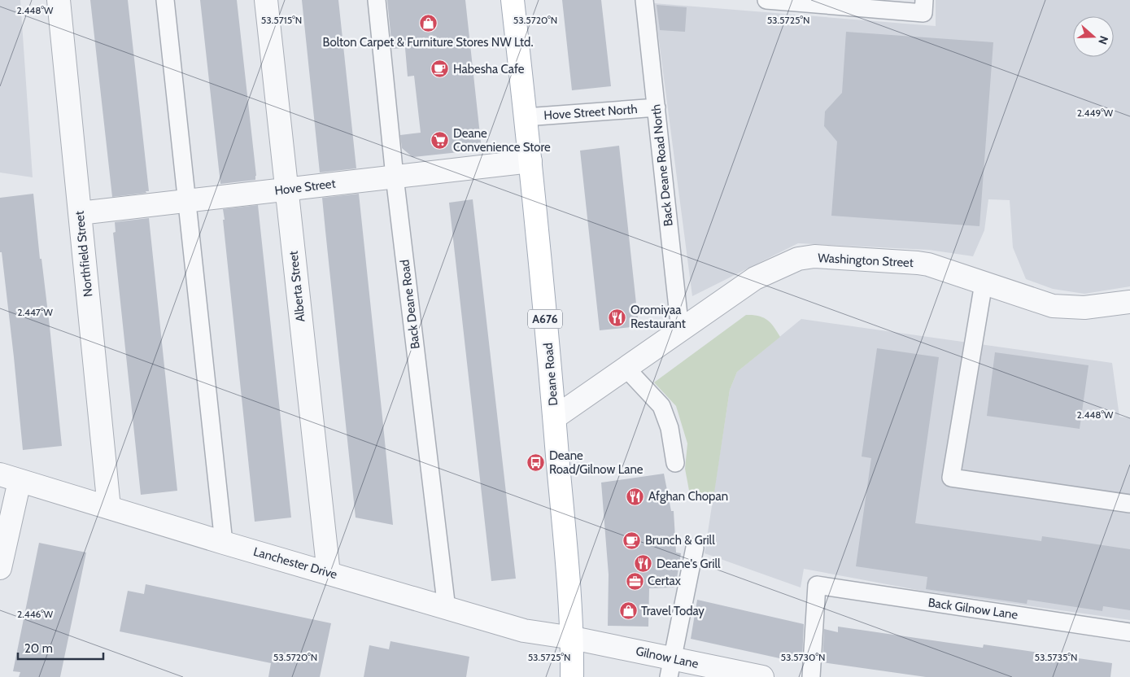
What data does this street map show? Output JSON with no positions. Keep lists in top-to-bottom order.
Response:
{
  "streets": {
    "main road": ["A676", "Deane Road"],
    "street": [
      "Hove Street",
      "Northfield Street",
      "Washington Street",
      "Alberta Street",
      "Lanchester Drive",
      "Gilnow Lane"
    ],
    "lane": [
      "Hove Street North",
      "Back Deane Road North",
      "Back Deane Road",
      "Back Gilnow Lane"
    ]
  },
  "crossings": [
    ["Hove Street North", "Back Deane Road North"],
    ["Hove Street North", "Deane Road"],
    ["Back Deane Road North", "Washington Street"],
    ["Hove Street", "Northfield Street"],
    ["Hove Street", "Alberta Street"],
    ["Hove Street", "Back Deane Road"],
    ["Hove Street", "Deane Road"],
    ["Northfield Street", "Lanchester Drive"],
    ["Washington Street", "Deane Road"],
    ["Alberta Street", "Lanchester Drive"],
    ["Back Deane Road", "Lanchester Drive"],
    ["Deane Road", "Lanchester Drive"],
    ["Deane Road", "Gilnow Lane"],
    ["Lanchester Drive", "Gilnow Lane"]
  ],
  "places": {
    "shop": ["Bolton Carpet & Furniture Stores NW Ltd.", "Travel Today"],
    "cafe": ["Habesha Cafe", "Brunch & Grill"],
    "supermarket": ["Deane Convenience Store"],
    "restaurant": ["Oromiyaa Restaurant", "Afghan Chopan", "Deane's Grill"],
    "bus stop": ["Deane Road/Gilnow Lane"],
    "office": ["Certax"]
  },
  "scale_bar": "20 m",
  "north": "right",
  "coordinates": [
    "2.448°W",
    "53.5715°N",
    "53.5720°N",
    "53.5725°N",
    "2.449°W",
    "2.447°W",
    "2.446°W",
    "53.5730°N",
    "53.5735°N"
  ]
}
